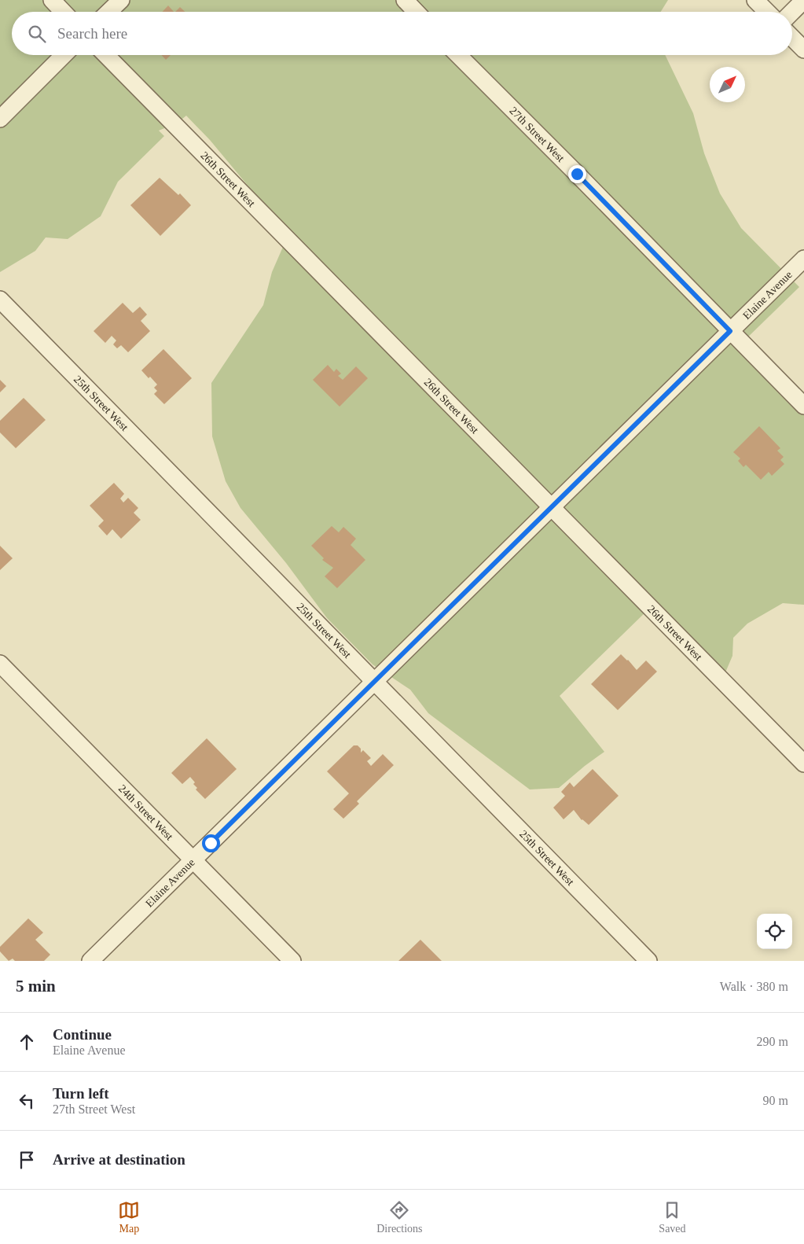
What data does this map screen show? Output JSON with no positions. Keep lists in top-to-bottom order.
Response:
{
  "streets": {
    "street": [
      "27th Street West",
      "26th Street West",
      "Elaine Avenue",
      "25th Street West",
      "24th Street West"
    ]
  },
  "crossings": [
    ["27th Street West", "Elaine Avenue"],
    ["26th Street West", "Elaine Avenue"],
    ["Elaine Avenue", "25th Street West"],
    ["Elaine Avenue", "24th Street West"]
  ],
  "north": "top right",
  "page": {
    "search": "Search here",
    "heading": ["5 min", "Walk · 380 m"],
    "list": [
      ["Continue", "Elaine Avenue", "290 m"],
      ["Turn left", "27th Street West", "90 m"],
      "Arrive at destination"
    ],
    "nav": ["Map", "Directions", "Saved"]
  }
}
